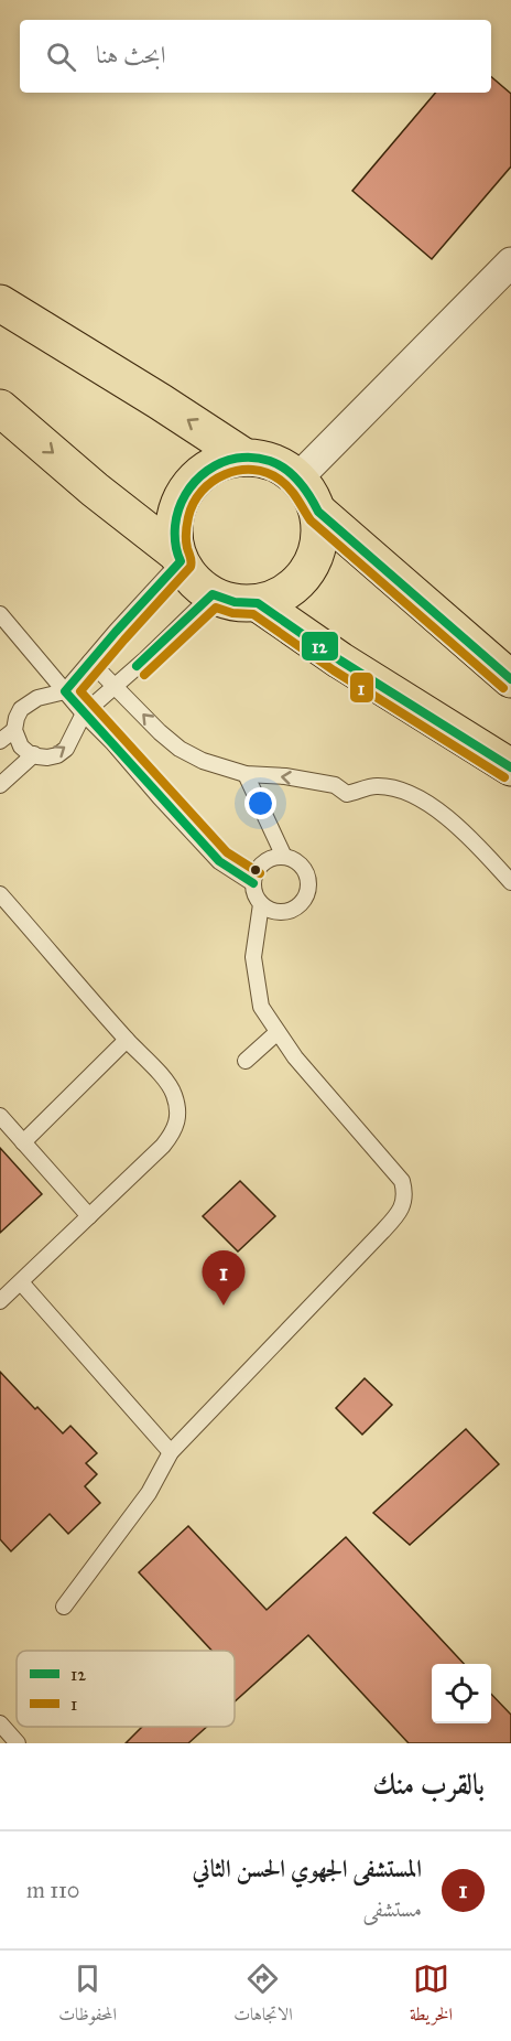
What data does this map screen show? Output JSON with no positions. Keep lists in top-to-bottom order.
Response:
{
  "lines": ["transit line 12", "transit line 1"],
  "legend": ["12", "1"],
  "page": {
    "search": "ابحث هنا",
    "pins": "1",
    "heading": "بالقرب منك",
    "list": [
      {
        "mark": "1",
        "name": "المستشفى الجهوي الحسن الثاني",
        "note": "مستشفى",
        "value": "110 m"
      }
    ],
    "nav": ["الخريطة", "الاتجاهات", "المحفوظات"]
  }
}
